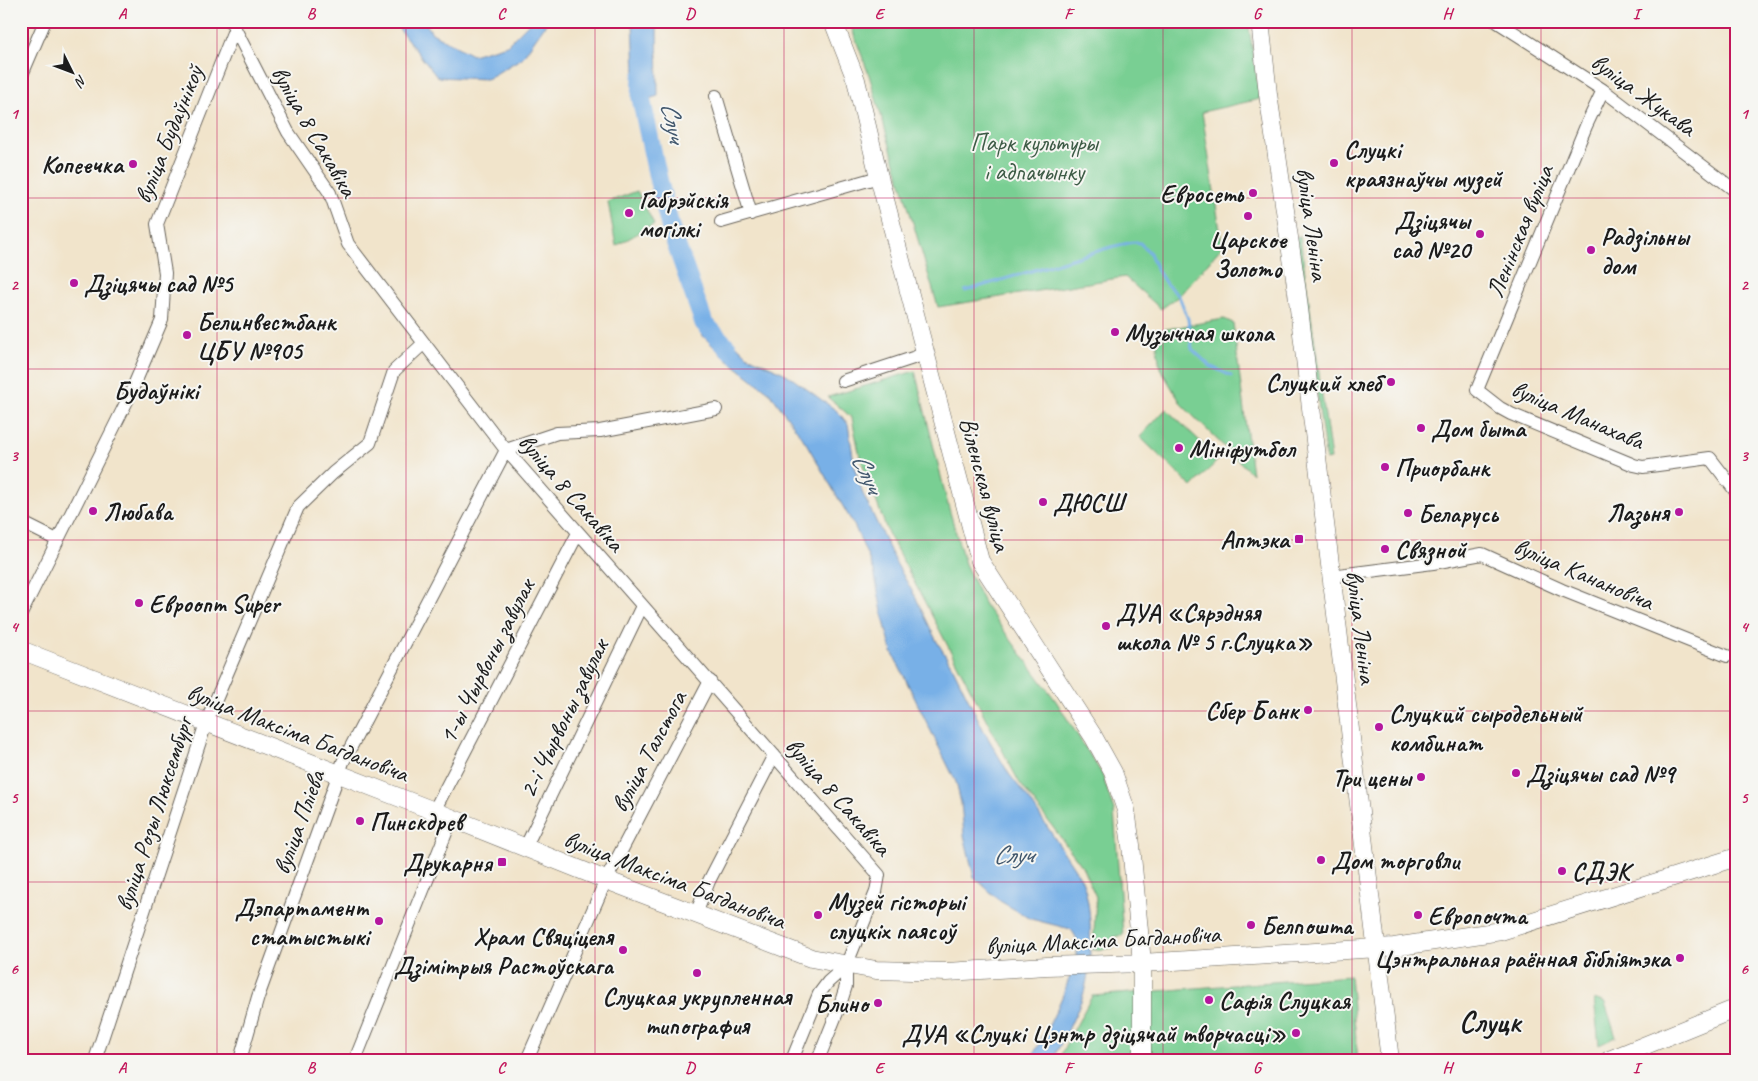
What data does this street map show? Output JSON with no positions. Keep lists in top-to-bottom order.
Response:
{
  "streets": {
    "main road": ["вуліца Леніна", "Віленская вуліца", "вуліца Максіма Багдановіча"],
    "street": [
      "вуліца Жукава",
      "вуліца 8 Сакавіка",
      "вуліца Будаўнікоў",
      "Ленінская вуліца",
      "вуліца Манахава",
      "вуліца Канановіча",
      "1-ы Чырвоны завулак",
      "2-і Чырвоны завулак",
      "вуліца Талстога",
      "вуліца Розы Люксембург",
      "вуліца Пліева"
    ]
  },
  "crossings": [
    ["вуліца Жукава", "Ленінская вуліца"],
    ["вуліца 8 Сакавіка", "вуліца Будаўнікоў"],
    ["вуліца 8 Сакавіка", "1-ы Чырвоны завулак"],
    ["вуліца 8 Сакавіка", "2-і Чырвоны завулак"],
    ["вуліца 8 Сакавіка", "вуліца Максіма Багдановіча"],
    ["вуліца 8 Сакавіка", "вуліца Талстога"],
    ["вуліца 8 Сакавіка", "вуліца Розы Люксембург"],
    ["вуліца 8 Сакавіка", "вуліца Пліева"],
    ["вуліца Леніна", "вуліца Канановіча"],
    ["вуліца Леніна", "вуліца Максіма Багдановіча"],
    ["Ленінская вуліца", "вуліца Манахава"],
    ["Віленская вуліца", "вуліца Максіма Багдановіча"],
    ["1-ы Чырвоны завулак", "вуліца Максіма Багдановіча"],
    ["2-і Чырвоны завулак", "вуліца Максіма Багдановіча"],
    ["вуліца Максіма Багдановіча", "вуліца Талстога"],
    ["вуліца Максіма Багдановіча", "вуліца Розы Люксембург"],
    ["вуліца Максіма Багдановіча", "вуліца Пліева"]
  ],
  "districts": ["Будаўнікі", "Слуцк"],
  "water": ["Случ"],
  "parks": ["Парк культуры і адпачынку"],
  "places": {
    "other": [
      "Слуцкі краязнаўчы музей",
      "Копеечка",
      "Евросеть",
      "Габрэйскія могілкі",
      "Царское Золото",
      "Дзіцячы сад №20",
      "Радзільны дом",
      "Дзіцячы сад №5",
      "Музычная школа",
      "Белинвестбанк ЦБУ №905",
      "Слуцкий хлеб",
      "Дом быта",
      "Мініфутбол",
      "Приорбанк",
      "ДЮСШ",
      "Любава",
      "Лазьня",
      "Беларусь",
      "Связной",
      "Евроопт Super",
      "ДУА «Сярэдняя школа № 5 г.Слуцка»",
      "Сбер Банк",
      "Слуцкий сыродельный комбинат",
      "Дзіцячы сад №9",
      "Три цены",
      "Пинскдрев",
      "Дом торговли",
      "СДЭК",
      "Музей гісторыі слуцкіх паясоў",
      "Европочта",
      "Дэпартамент статыстыкі",
      "Белпошта",
      "Храм Свяціцеля Дзімітрыя Растоўскага",
      "Цэнтральная раённая бібліятэка",
      "Слуцкая укрупленная типография",
      "Сафія Слуцкая",
      "Блино",
      "ДУА «Слуцкі Цэнтр дзіцячай творчасці»"
    ],
    "transit": ["Аптэка", "Друкарня"]
  },
  "north": "bottom right",
  "grid": {
    "columns": [
      "A",
      "B",
      "C",
      "D",
      "E",
      "F",
      "G",
      "H",
      "I"
    ],
    "rows": [
      "1",
      "2",
      "3",
      "4",
      "5",
      "6"
    ]
  }
}
